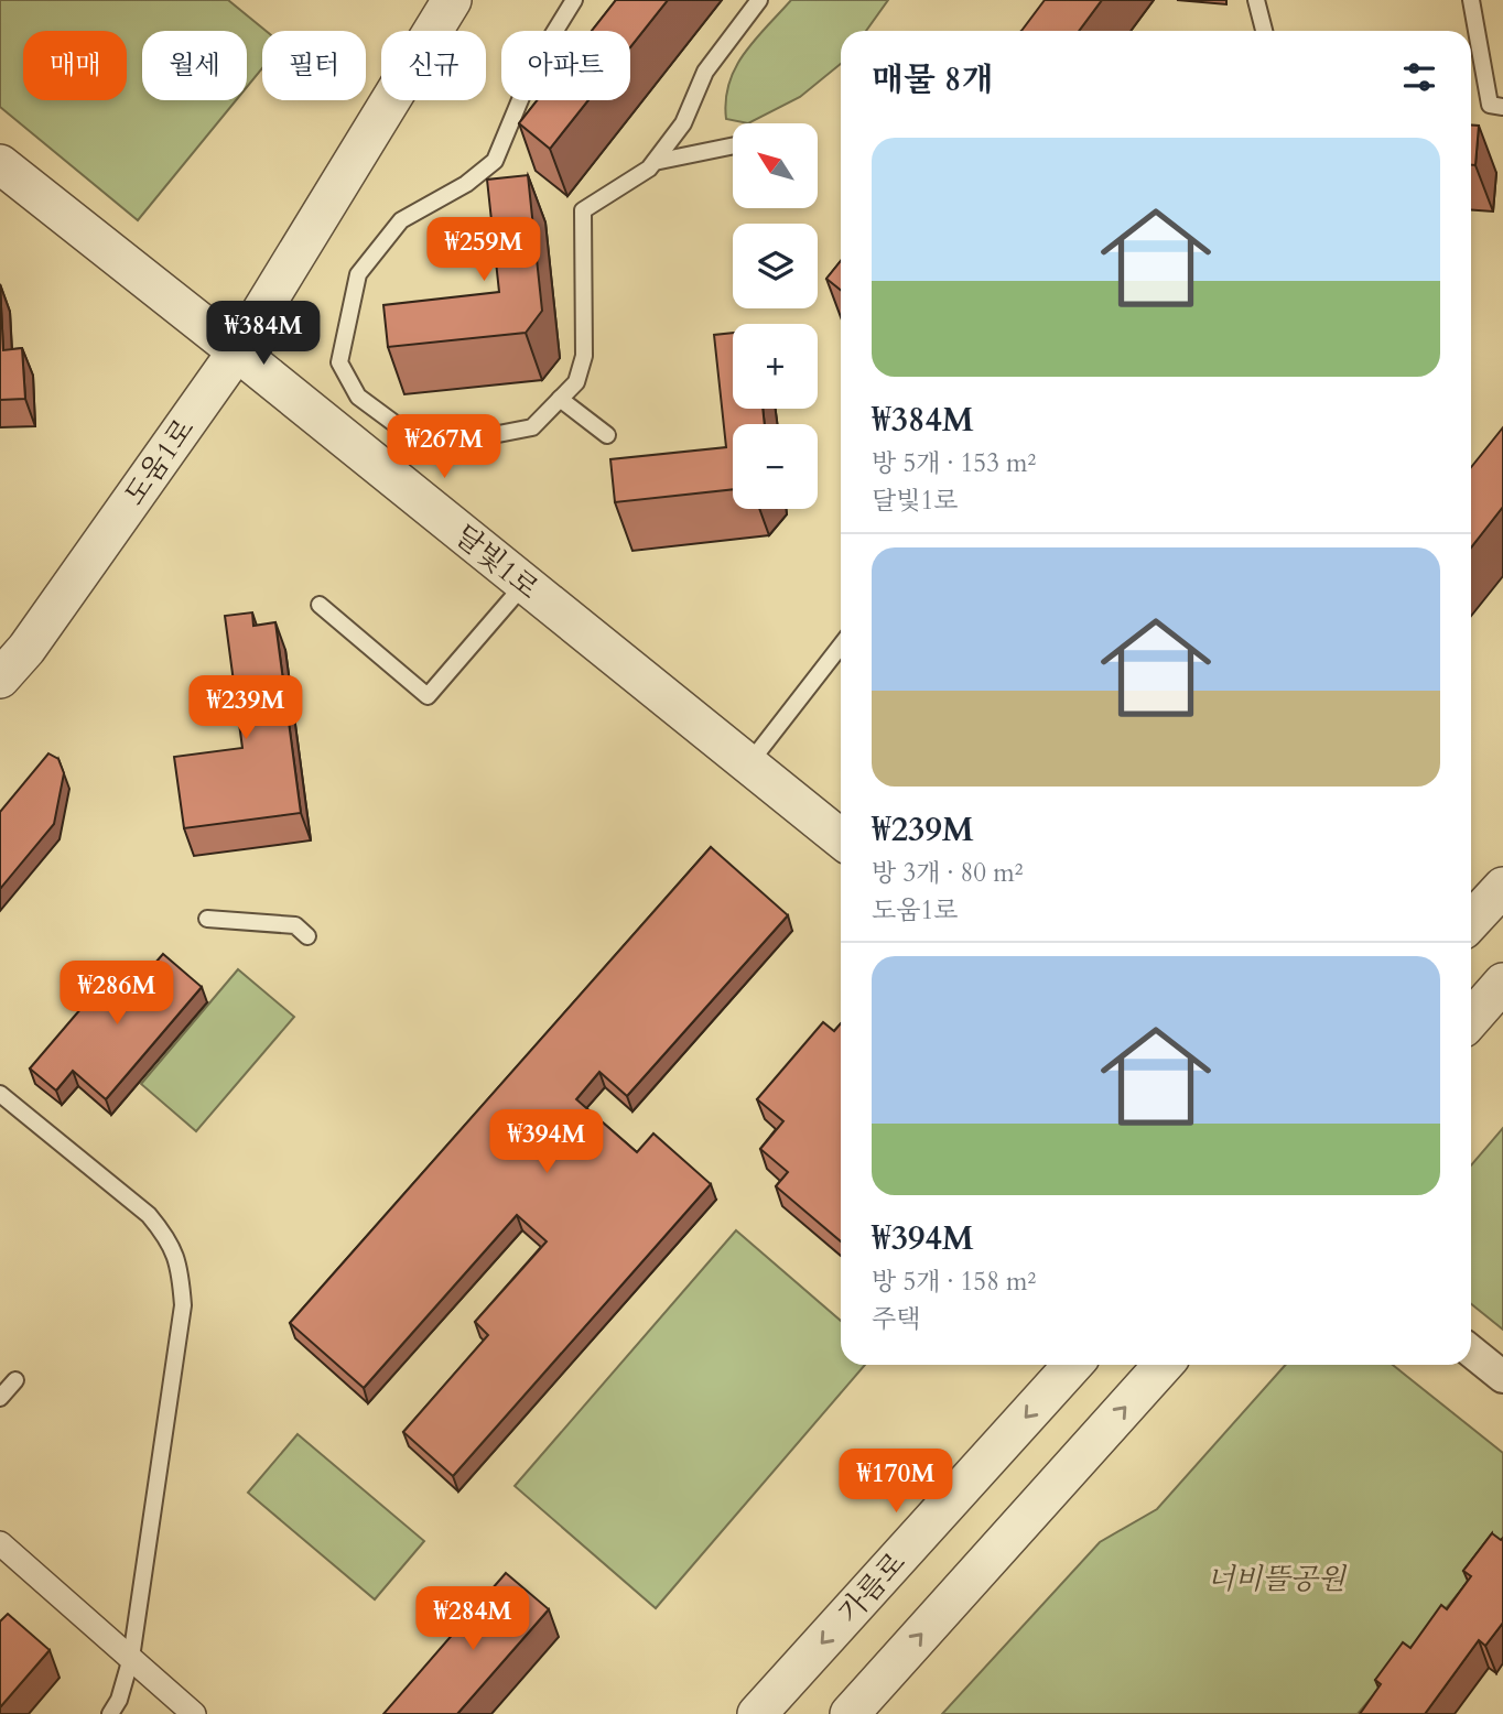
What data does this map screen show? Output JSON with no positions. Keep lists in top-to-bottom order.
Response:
{
  "streets": {
    "street": ["도움1로", "달빛1로", "가름로"]
  },
  "crossings": [
    ["도움1로", "달빛1로"]
  ],
  "parks": ["너비뜰공원"],
  "north": "top left",
  "page": {
    "chip": [
      "매매",
      "월세",
      "필터",
      "신규",
      "아파트"
    ],
    "heading": "매물 8개",
    "map_buttons": ["+", "−"],
    "list": [
      {
        "name": "₩384M",
        "note": "방 5개 · 153 m² · 달빛1로"
      },
      {
        "name": "₩239M",
        "note": "방 3개 · 80 m² · 도움1로"
      },
      {
        "name": "₩394M",
        "note": "방 5개 · 158 m² · 주택"
      }
    ],
    "price": [
      "₩259M",
      "₩384M",
      "₩267M",
      "₩239M",
      "₩286M",
      "₩394M",
      "₩170M",
      "₩284M"
    ]
  }
}
